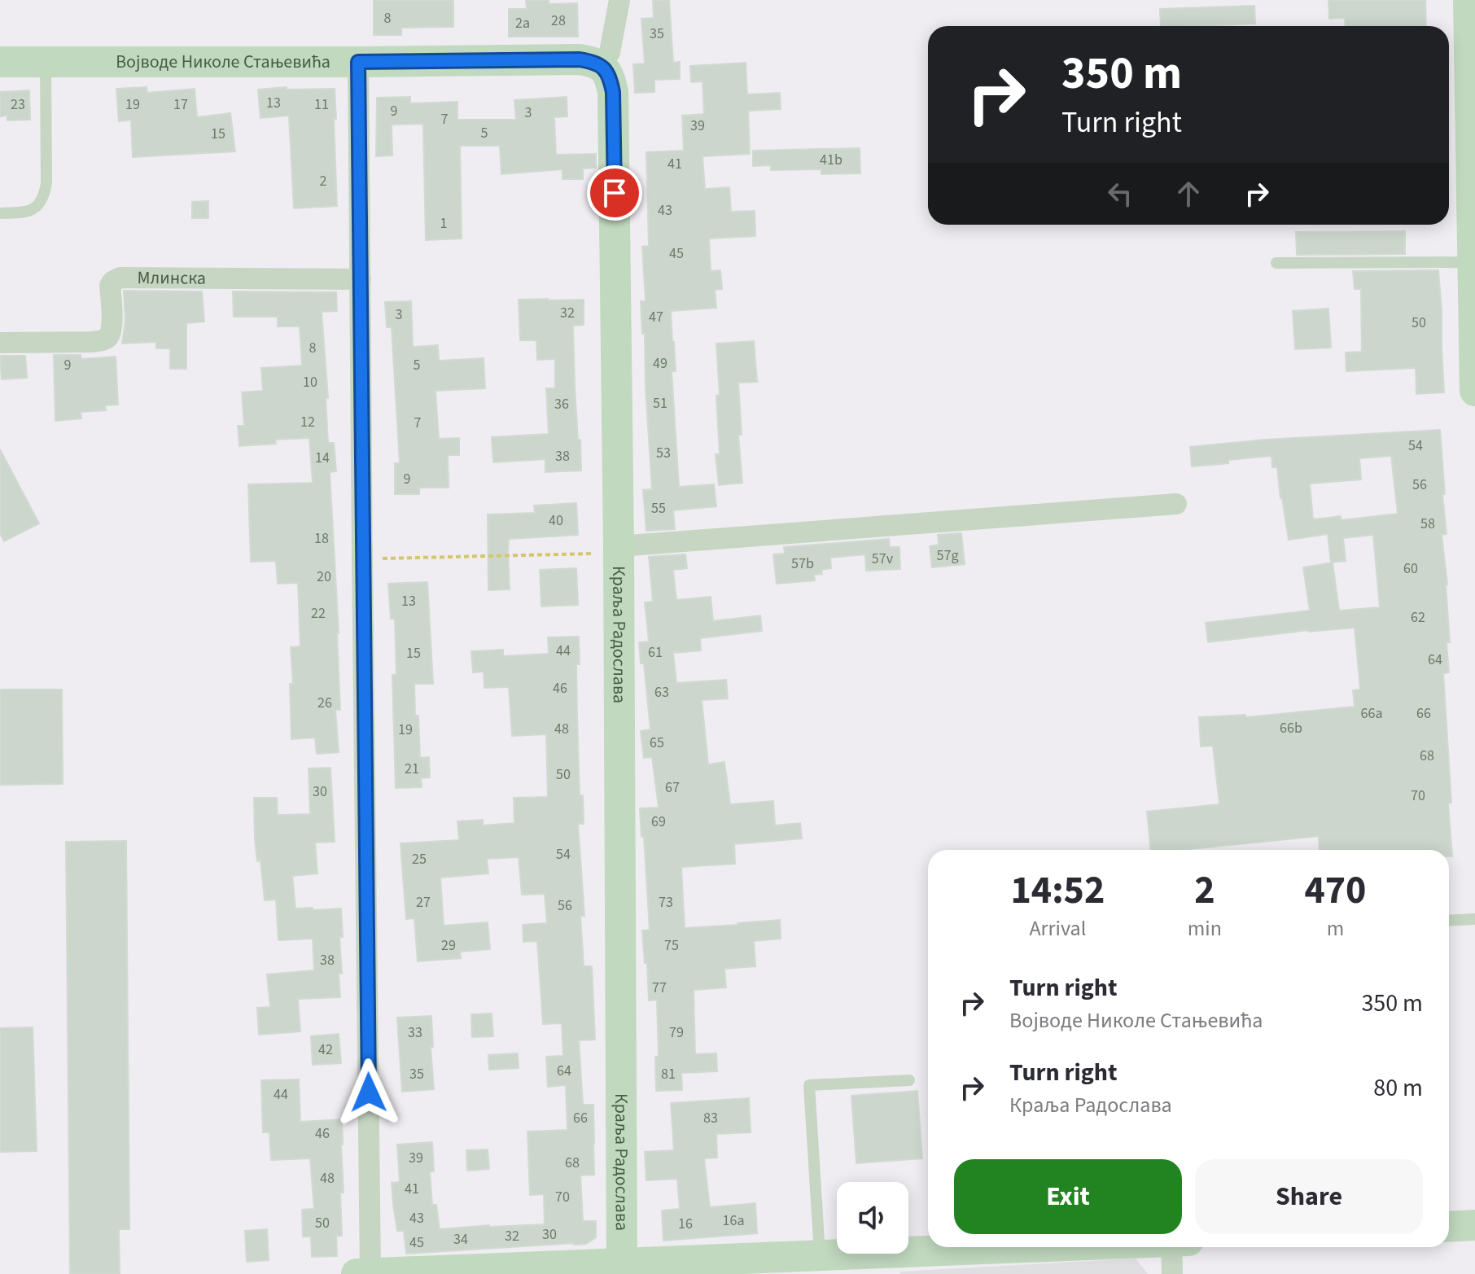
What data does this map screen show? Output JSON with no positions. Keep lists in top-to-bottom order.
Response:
{
  "streets": {
    "street": ["Војводе Николе Стањевића", "Млинска", "Краља Радослава"]
  },
  "crossings": [
    ["Војводе Николе Стањевића", "Краља Радослава"]
  ],
  "house_numbers": [
    "8",
    "28",
    "2a",
    "35",
    "13",
    "23",
    "19",
    "17",
    "11",
    "9",
    "3",
    "7",
    "39",
    "5",
    "15",
    "41b",
    "41",
    "2",
    "43",
    "1",
    "45",
    "32",
    "3",
    "47",
    "50",
    "8",
    "49",
    "9",
    "5",
    "10",
    "51",
    "36",
    "12",
    "7",
    "54",
    "53",
    "38",
    "14",
    "9",
    "56",
    "55",
    "40",
    "58",
    "18",
    "57g",
    "57v",
    "57b",
    "60",
    "20",
    "13",
    "22",
    "62",
    "44",
    "61",
    "15",
    "64",
    "46",
    "63",
    "26",
    "66a",
    "66",
    "66b",
    "48",
    "19",
    "65",
    "68",
    "21",
    "50",
    "67",
    "30",
    "70",
    "69",
    "54",
    "25",
    "27",
    "73",
    "56",
    "29",
    "75",
    "38",
    "77",
    "33",
    "79",
    "42",
    "64",
    "35",
    "81",
    "44",
    "66",
    "83",
    "46",
    "39",
    "68",
    "48",
    "41",
    "70",
    "43",
    "16a",
    "50",
    "16",
    "30",
    "32",
    "34",
    "45"
  ],
  "page": {
    "turn": ["350 m", "Turn right"],
    "eta": [
      "14:52",
      "Arrival",
      "2",
      "min",
      "470",
      "m"
    ],
    "list": [
      {
        "name": "Turn right",
        "note": "Војводе Николе Стањевића",
        "value": "350 m"
      },
      {
        "name": "Turn right",
        "note": "Краља Радослава",
        "value": "80 m"
      }
    ],
    "buttons": ["Exit", "Share"]
  }
}
